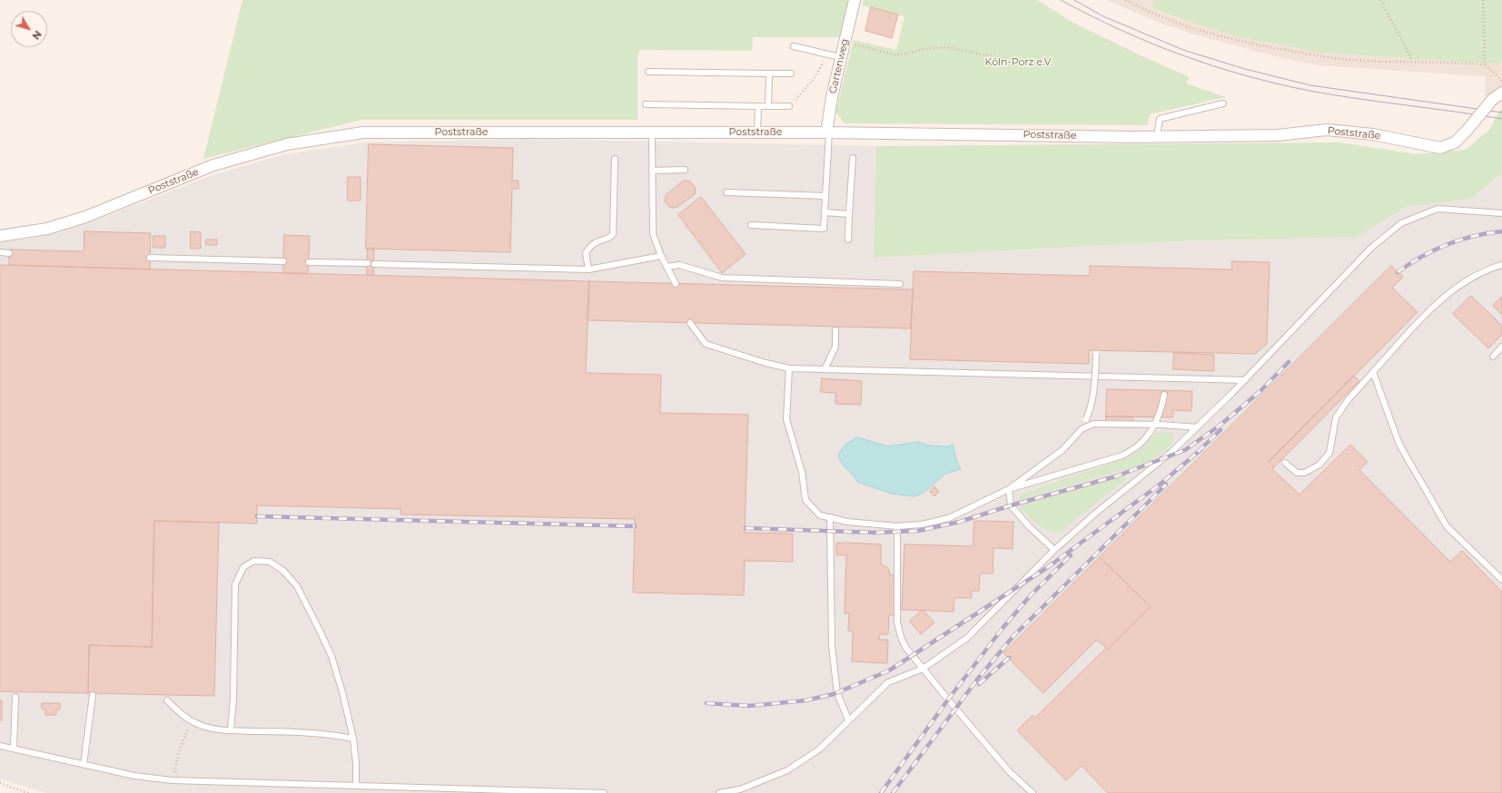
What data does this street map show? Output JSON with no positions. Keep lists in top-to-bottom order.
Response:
{
  "streets": {
    "street": ["Gartenweg", "Poststraße"]
  },
  "crossings": [
    ["Gartenweg", "Poststraße"]
  ],
  "parks": ["Köln-Porz e.V."],
  "north": "bottom right"
}
